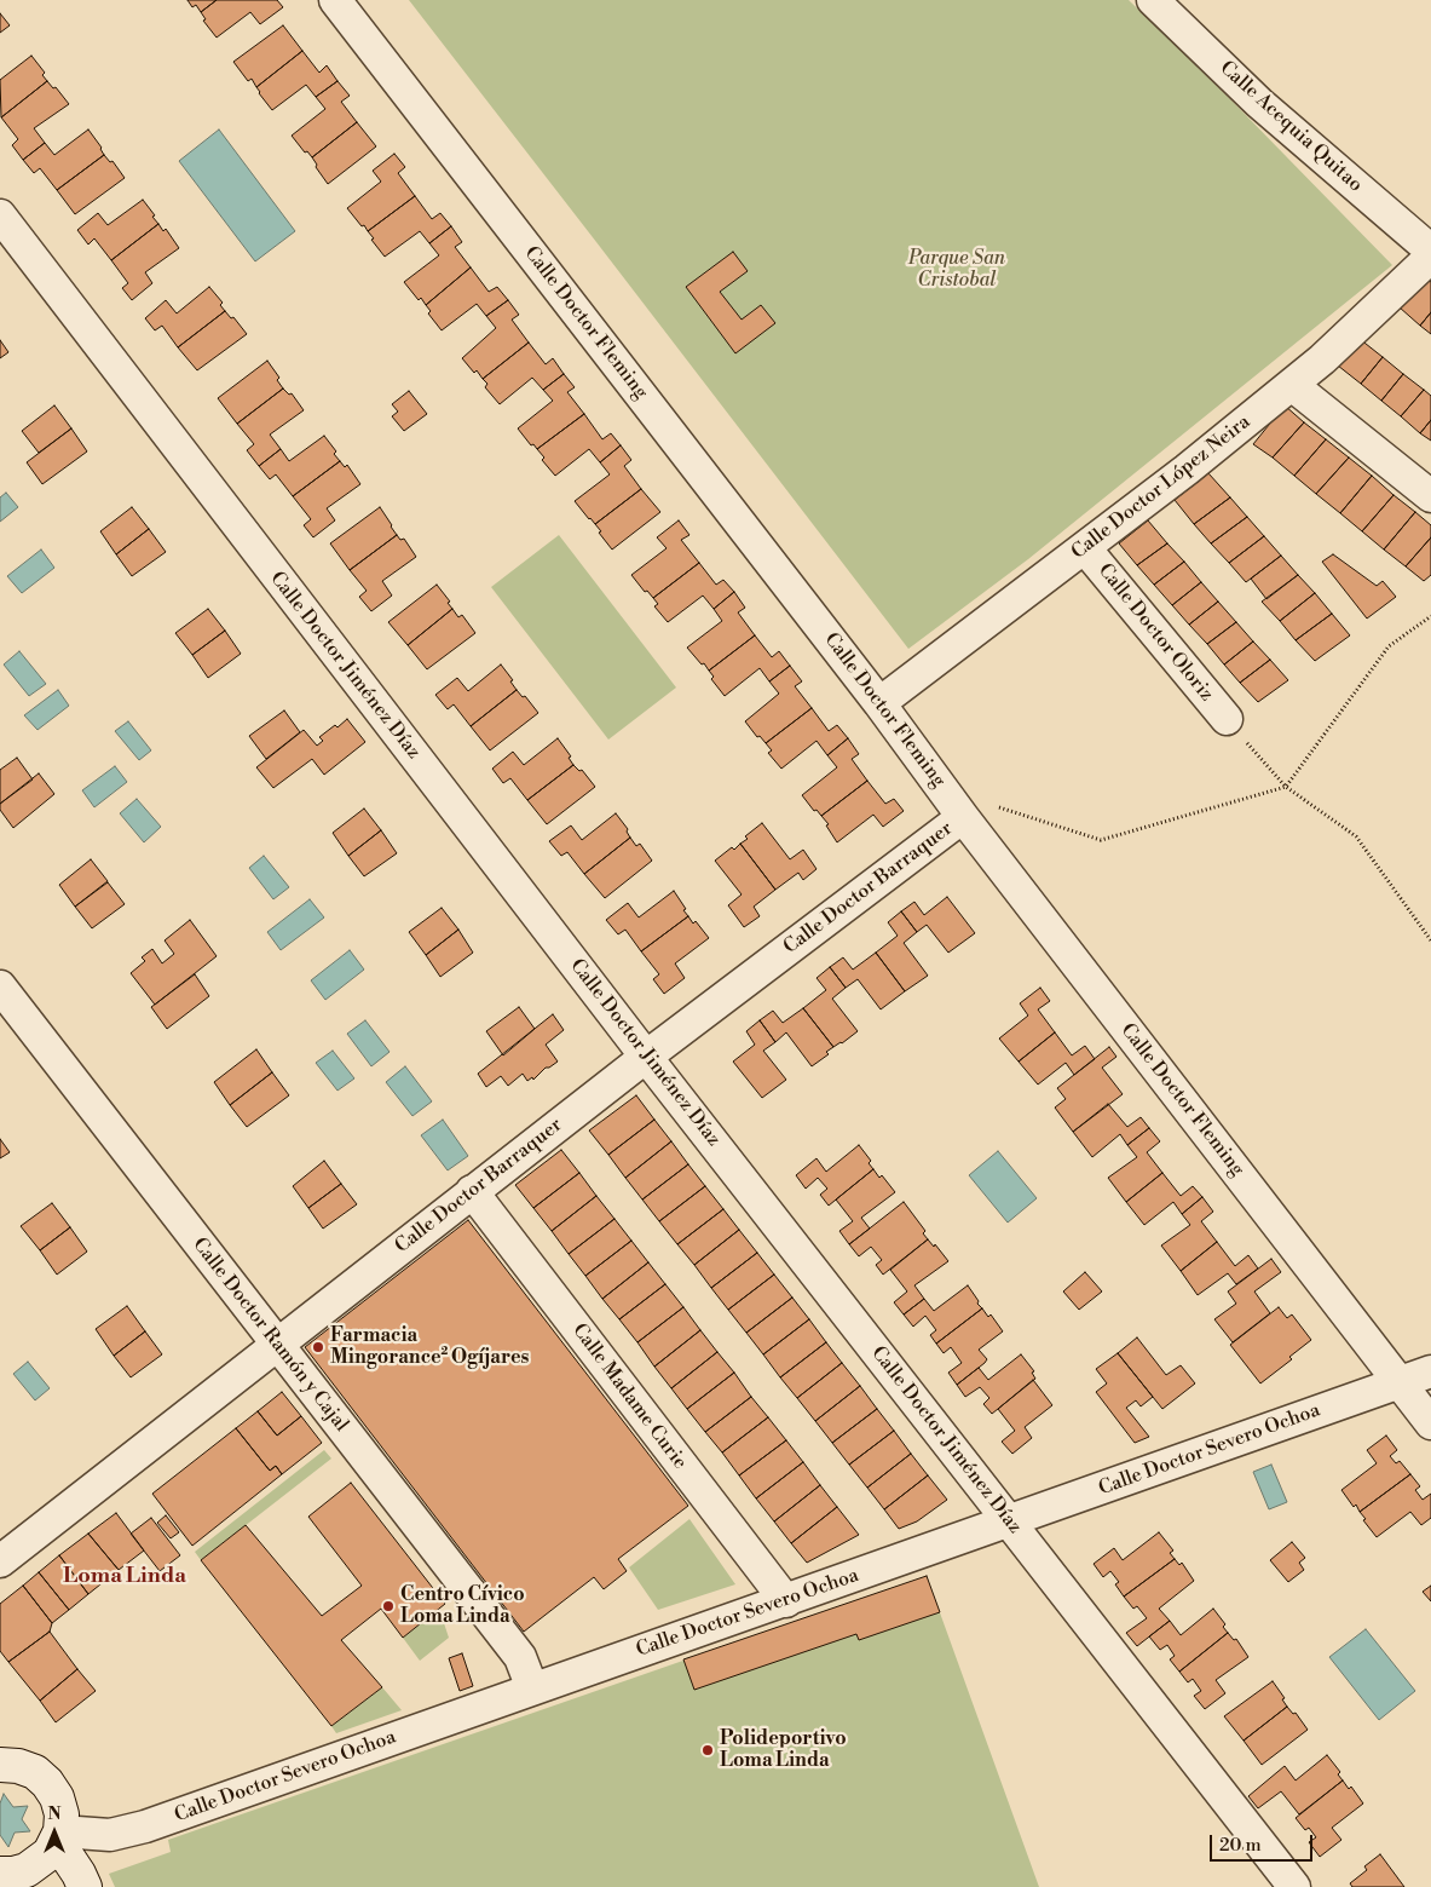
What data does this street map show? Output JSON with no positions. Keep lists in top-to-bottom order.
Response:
{
  "streets": {
    "street": [
      "Calle Acequia Quitao",
      "Calle Doctor Fleming",
      "Calle Doctor López Neira",
      "Calle Doctor Oloriz",
      "Calle Doctor Jiménez Díaz",
      "Calle Doctor Barraquer",
      "Calle Doctor Ramón y Cajal",
      "Calle Madame Curie",
      "Calle Doctor Severo Ochoa"
    ]
  },
  "crossings": [
    ["Calle Doctor Fleming", "Calle Doctor López Neira"],
    ["Calle Doctor Fleming", "Calle Doctor Barraquer"],
    ["Calle Doctor Fleming", "Calle Doctor Severo Ochoa"],
    ["Calle Doctor López Neira", "Calle Doctor Oloriz"],
    ["Calle Doctor Jiménez Díaz", "Calle Doctor Barraquer"],
    ["Calle Doctor Jiménez Díaz", "Calle Doctor Severo Ochoa"],
    ["Calle Doctor Barraquer", "Calle Doctor Ramón y Cajal"],
    ["Calle Doctor Barraquer", "Calle Madame Curie"],
    ["Calle Doctor Ramón y Cajal", "Calle Doctor Severo Ochoa"],
    ["Calle Madame Curie", "Calle Doctor Severo Ochoa"]
  ],
  "districts": ["Loma Linda"],
  "parks": ["Parque San Cristobal"],
  "places": ["Farmacia Mingorance² Ogíjares", "Centro Cívico Loma Linda", "Polideportivo Loma Linda"],
  "scale_bar": "20 m",
  "north": "top"
}
